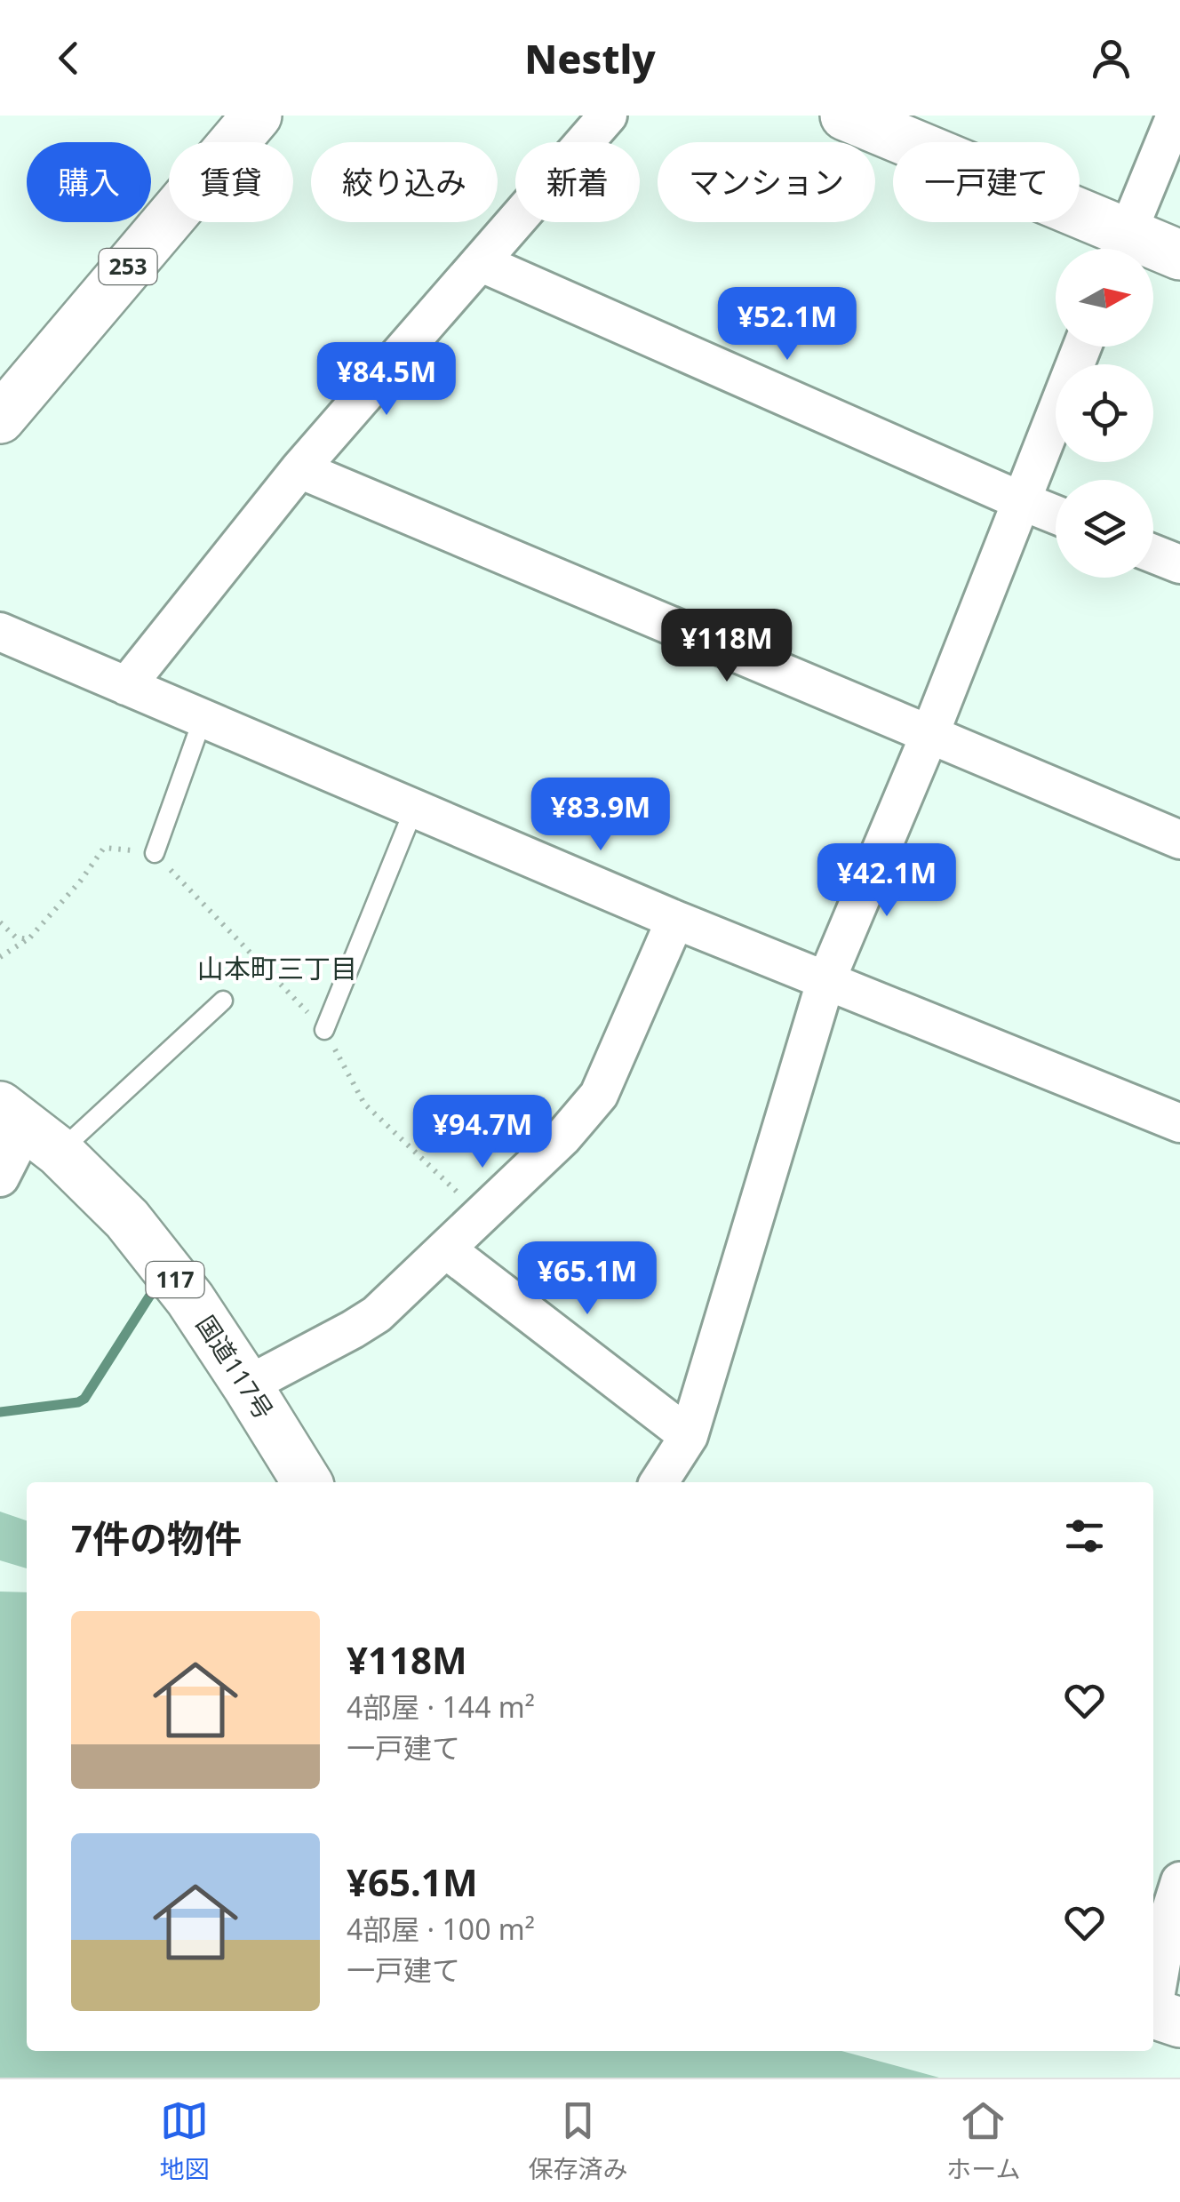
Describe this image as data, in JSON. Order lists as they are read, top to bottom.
{
  "streets": {
    "main road": ["253", "117", "国道117号"]
  },
  "districts": ["山本町三丁目"],
  "north": "right",
  "page": {
    "header": "Nestly",
    "chip": [
      "購入",
      "賃貸",
      "絞り込み",
      "新着",
      "マンション",
      "一戸建て"
    ],
    "price": [
      "¥52.1M",
      "¥84.5M",
      "¥118M",
      "¥83.9M",
      "¥42.1M",
      "¥94.7M",
      "¥65.1M"
    ],
    "heading": "7件の物件",
    "list": [
      {
        "name": "¥118M",
        "note": "4部屋 · 144 m² · 一戸建て"
      },
      {
        "name": "¥65.1M",
        "note": "4部屋 · 100 m² · 一戸建て"
      }
    ],
    "tabs": ["地図", "保存済み", "ホーム"]
  }
}
